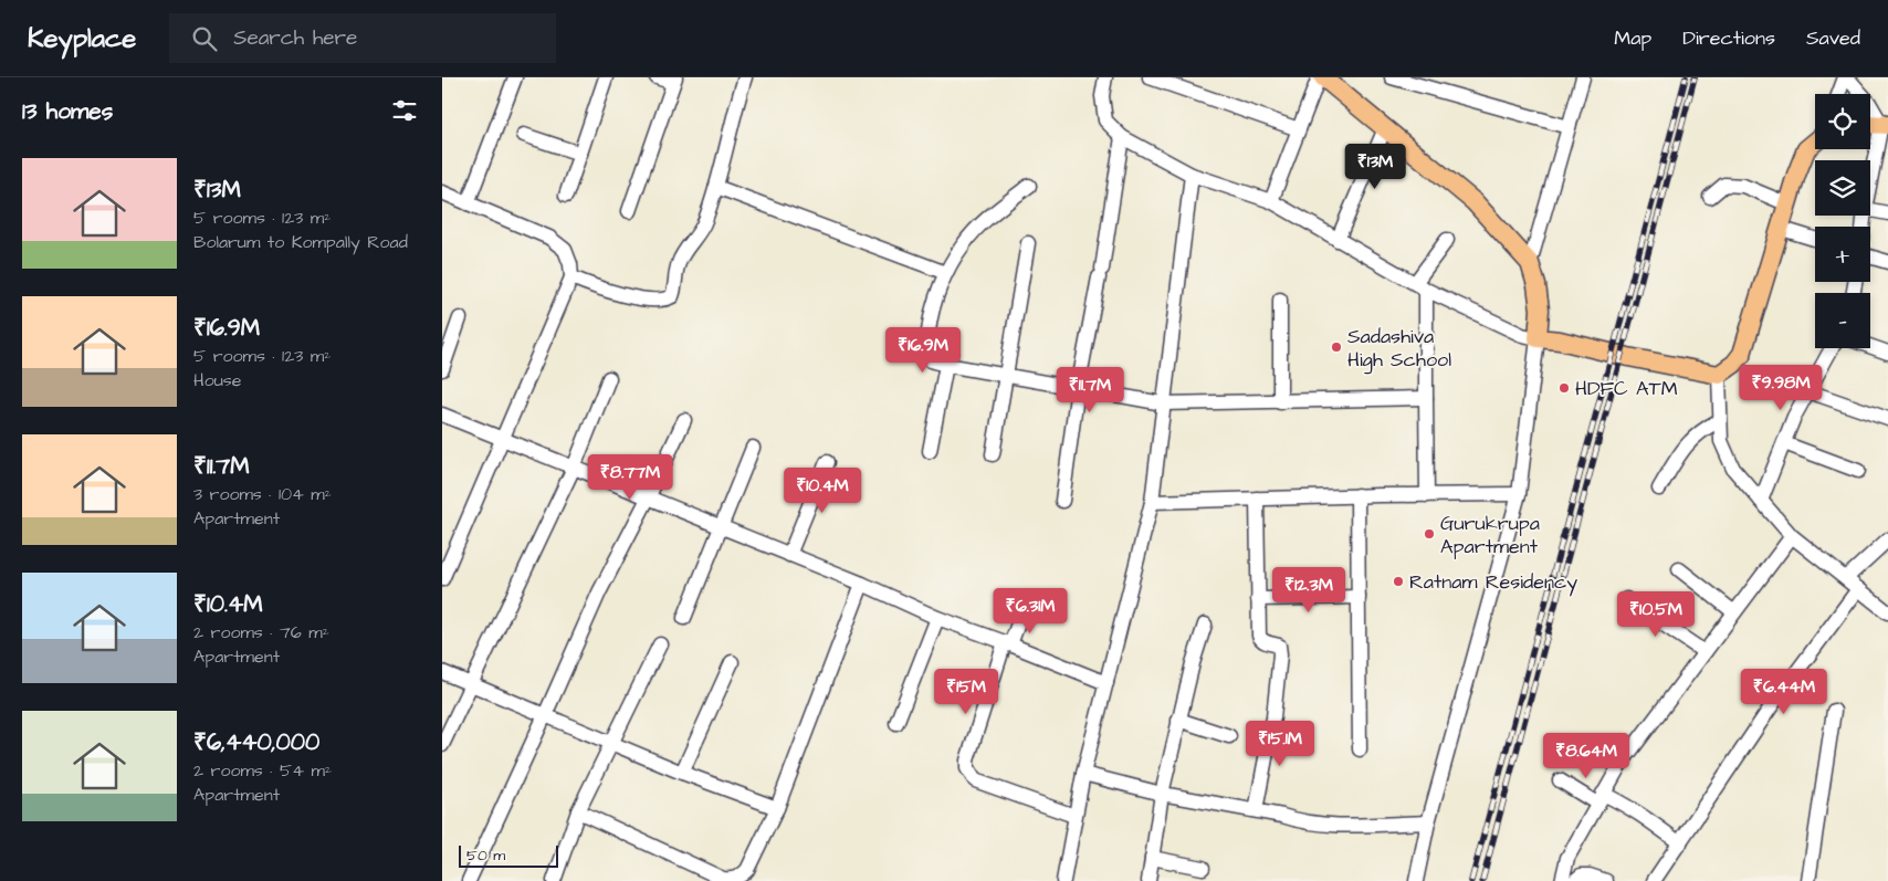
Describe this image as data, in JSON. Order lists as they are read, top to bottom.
{
  "places": [
    "Sadashiva High School",
    "HDFC ATM",
    "Gurukrupa Apartment",
    "Ratnam Residency"
  ],
  "scale_bar": "50 m",
  "page": {
    "header": "Keyplace",
    "search": "Search here",
    "nav": ["Map", "Directions", "Saved"],
    "heading": "13 homes",
    "map_buttons": ["+", "−"],
    "list": [
      {
        "name": "₹13M",
        "note": "5 rooms · 123 m² · Bolarum to Kompally Road"
      },
      {
        "name": "₹16.9M",
        "note": "5 rooms · 123 m² · House"
      },
      {
        "name": "₹11.7M",
        "note": "3 rooms · 104 m² · Apartment"
      },
      {
        "name": "₹10.4M",
        "note": "2 rooms · 76 m² · Apartment"
      },
      {
        "name": "₹6,440,000",
        "note": "2 rooms · 54 m² · Apartment"
      }
    ],
    "price": [
      "₹13M",
      "₹16.9M",
      "₹9.98M",
      "₹11.7M",
      "₹8.77M",
      "₹10.4M",
      "₹12.3M",
      "₹6.31M",
      "₹10.5M",
      "₹15M",
      "₹6.44M",
      "₹15.1M",
      "₹8.64M"
    ],
    "scale": "50 m"
  }
}
